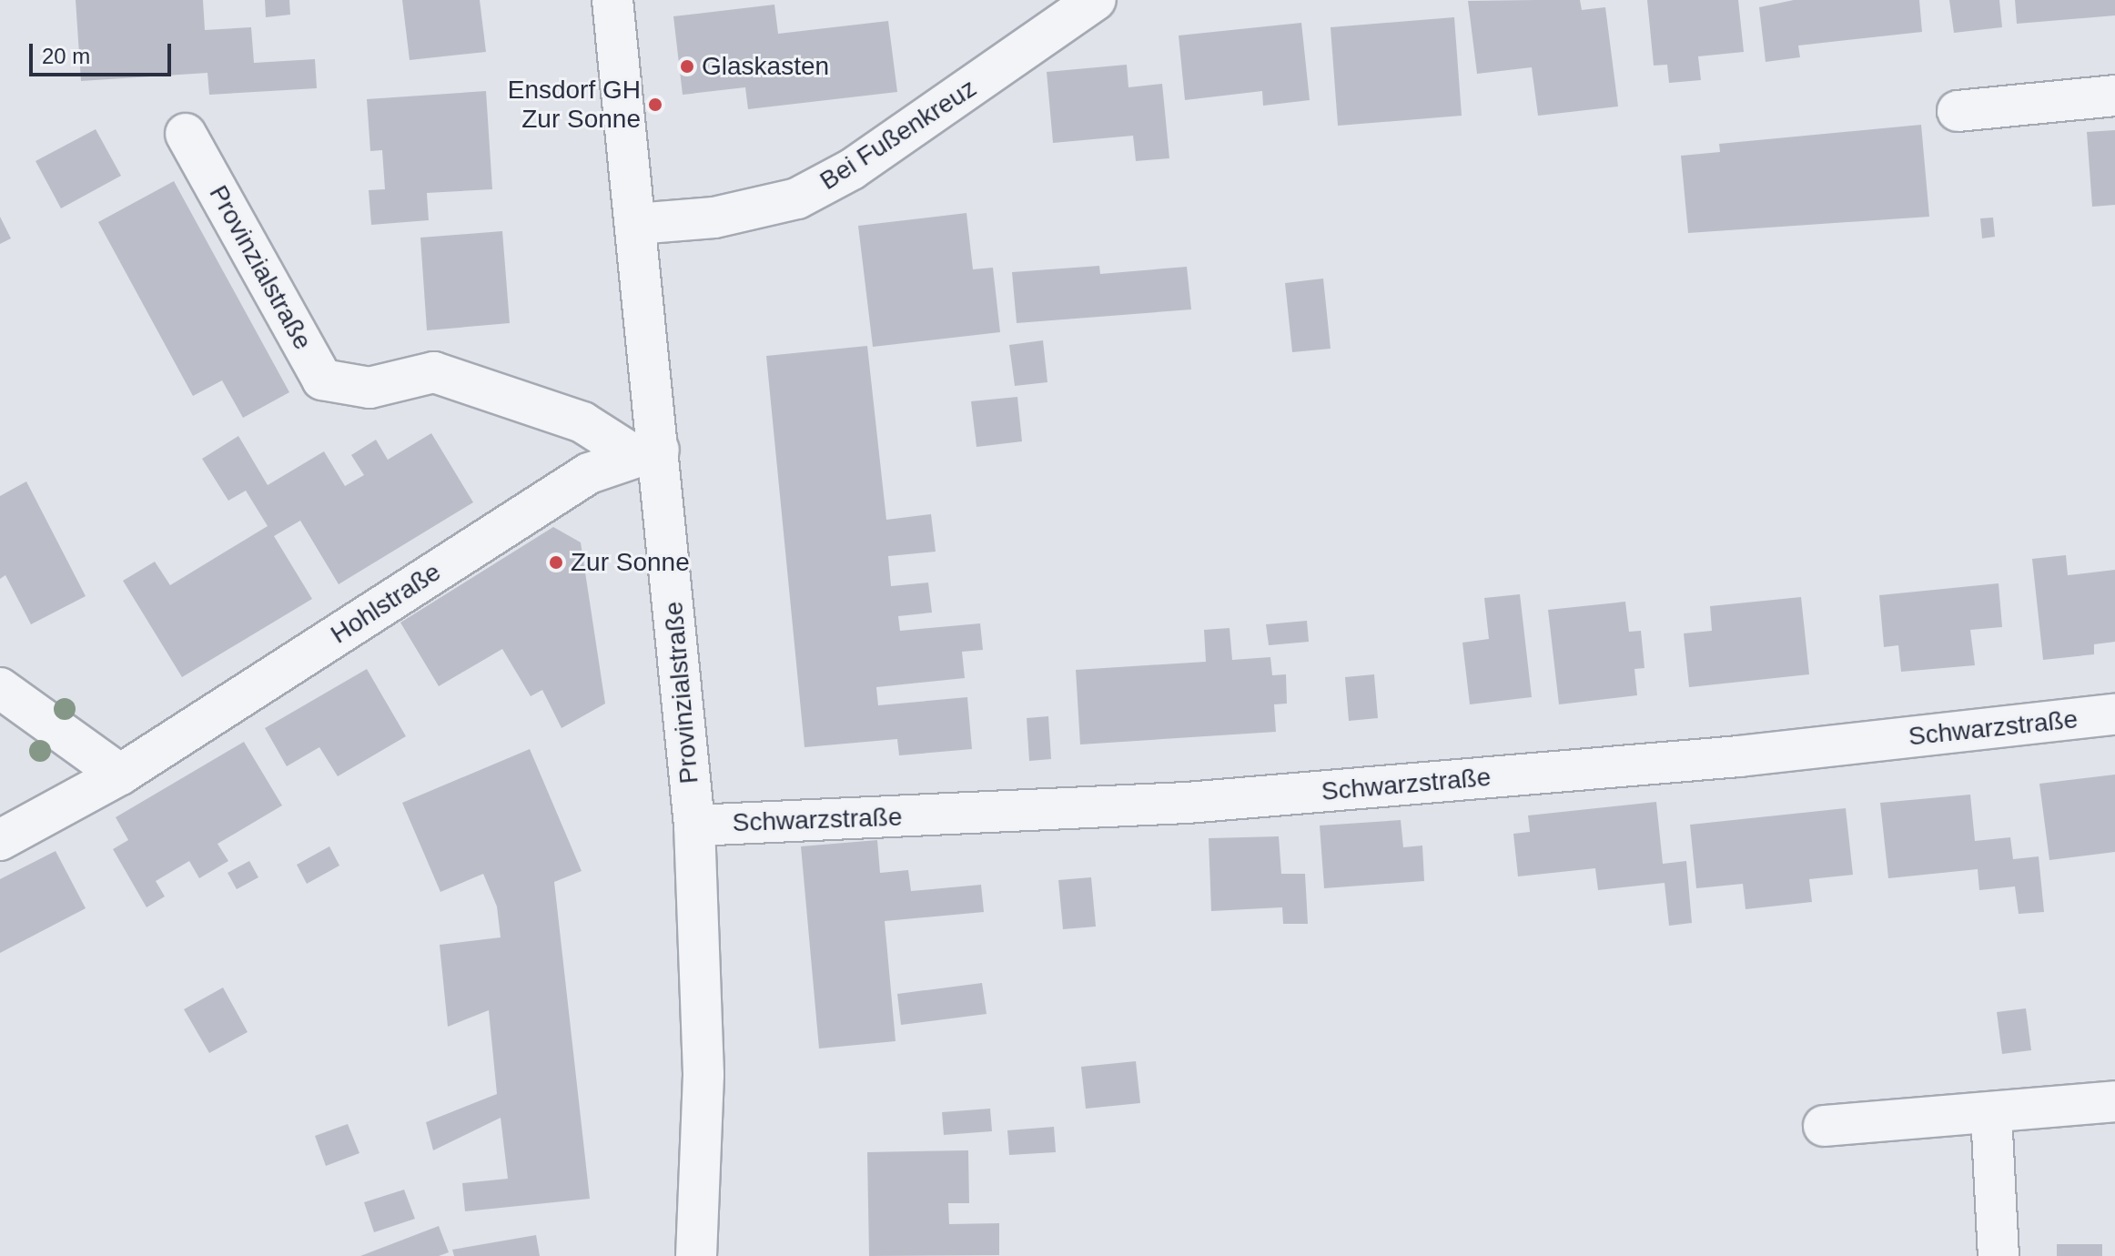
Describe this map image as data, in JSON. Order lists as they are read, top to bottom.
{
  "streets": {
    "street": [
      "Bei Fußenkreuz",
      "Provinzialstraße",
      "Hohlstraße",
      "Schwarzstraße"
    ]
  },
  "crossings": [
    ["Bei Fußenkreuz", "Provinzialstraße"],
    ["Provinzialstraße", "Hohlstraße"],
    ["Provinzialstraße", "Schwarzstraße"]
  ],
  "places": ["Glaskasten", "Ensdorf GH Zur Sonne", "Zur Sonne"],
  "scale_bar": "20 m"
}
